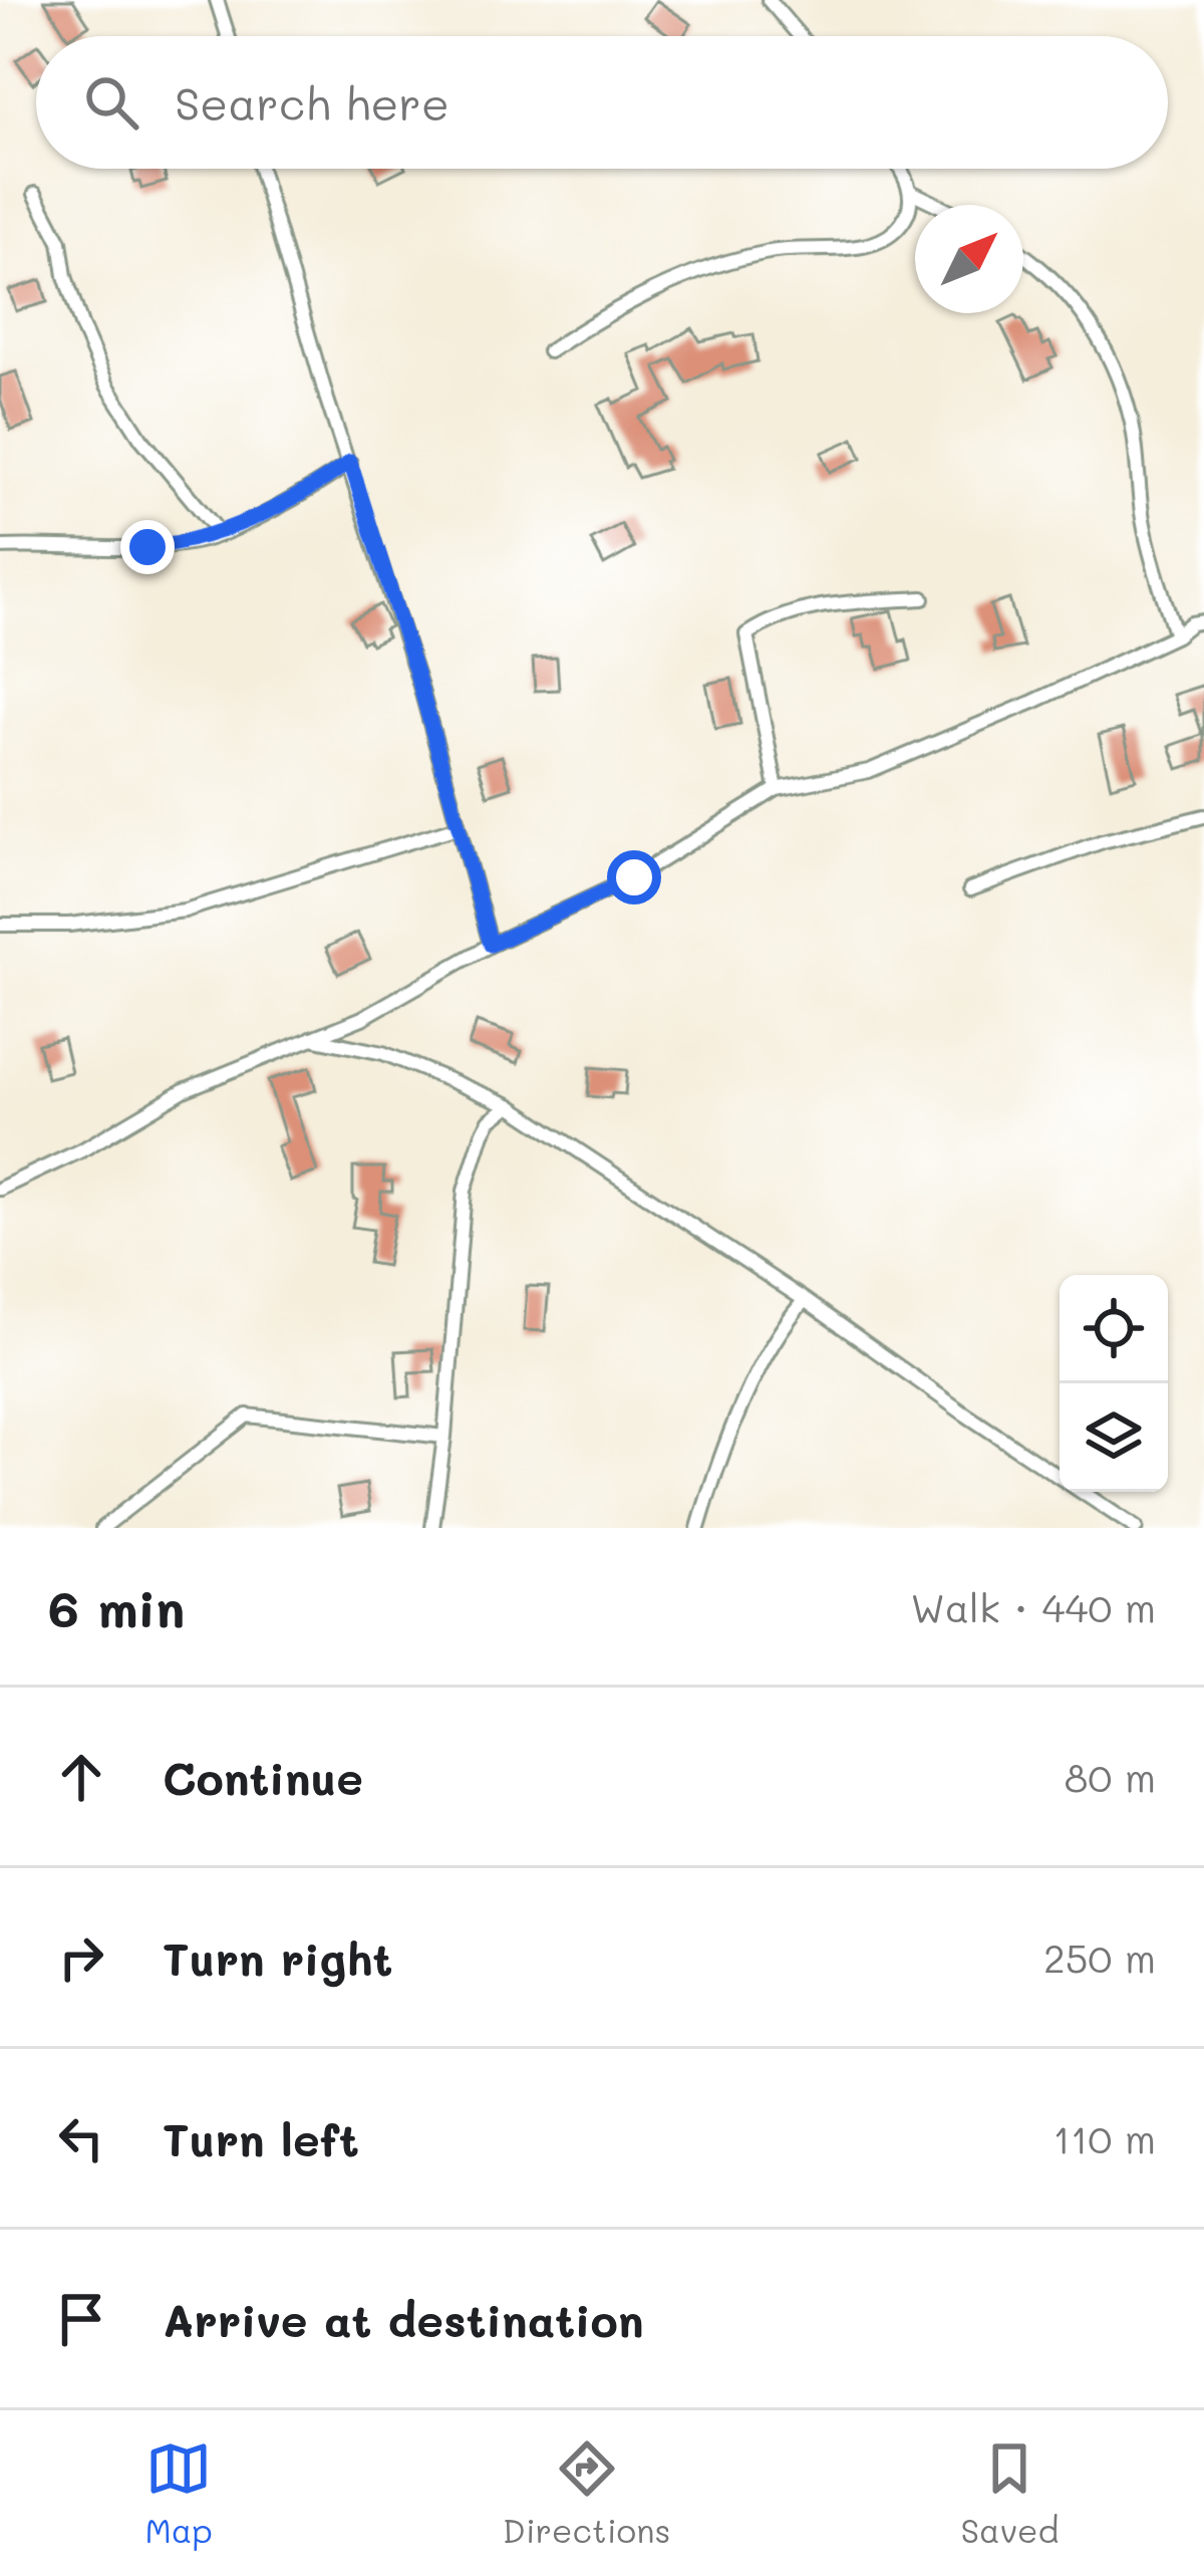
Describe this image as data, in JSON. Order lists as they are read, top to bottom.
{
  "north": "top right",
  "page": {
    "search": "Search here",
    "heading": ["6 min", "Walk · 440 m"],
    "list": [
      ["Continue", "80 m"],
      ["Turn right", "250 m"],
      ["Turn left", "110 m"],
      "Arrive at destination"
    ],
    "nav": ["Map", "Directions", "Saved"]
  }
}
